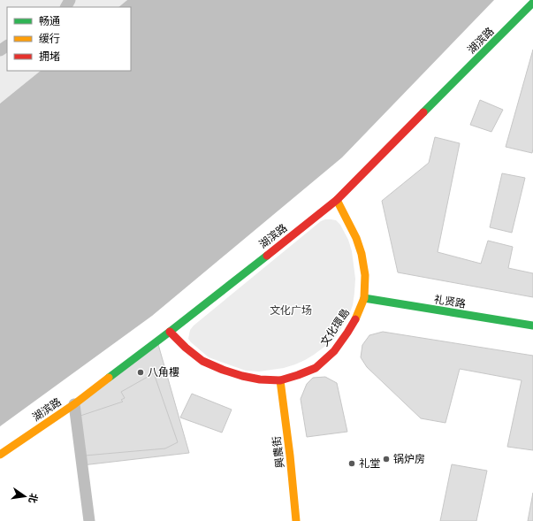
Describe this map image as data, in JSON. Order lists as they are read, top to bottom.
{
  "streets": {
    "main road": [
      "湖滨路",
      "礼贤路",
      "文化環島",
      "興農街"
    ]
  },
  "crossings": [
    ["湖滨路", "文化環島"],
    ["礼贤路", "文化環島"],
    ["文化環島", "興農街"]
  ],
  "parks": ["文化广场"],
  "places": ["八角樓", "锅炉房", "礼堂"],
  "legend": ["畅通", "缓行", "拥堵"],
  "north": "right"
}
